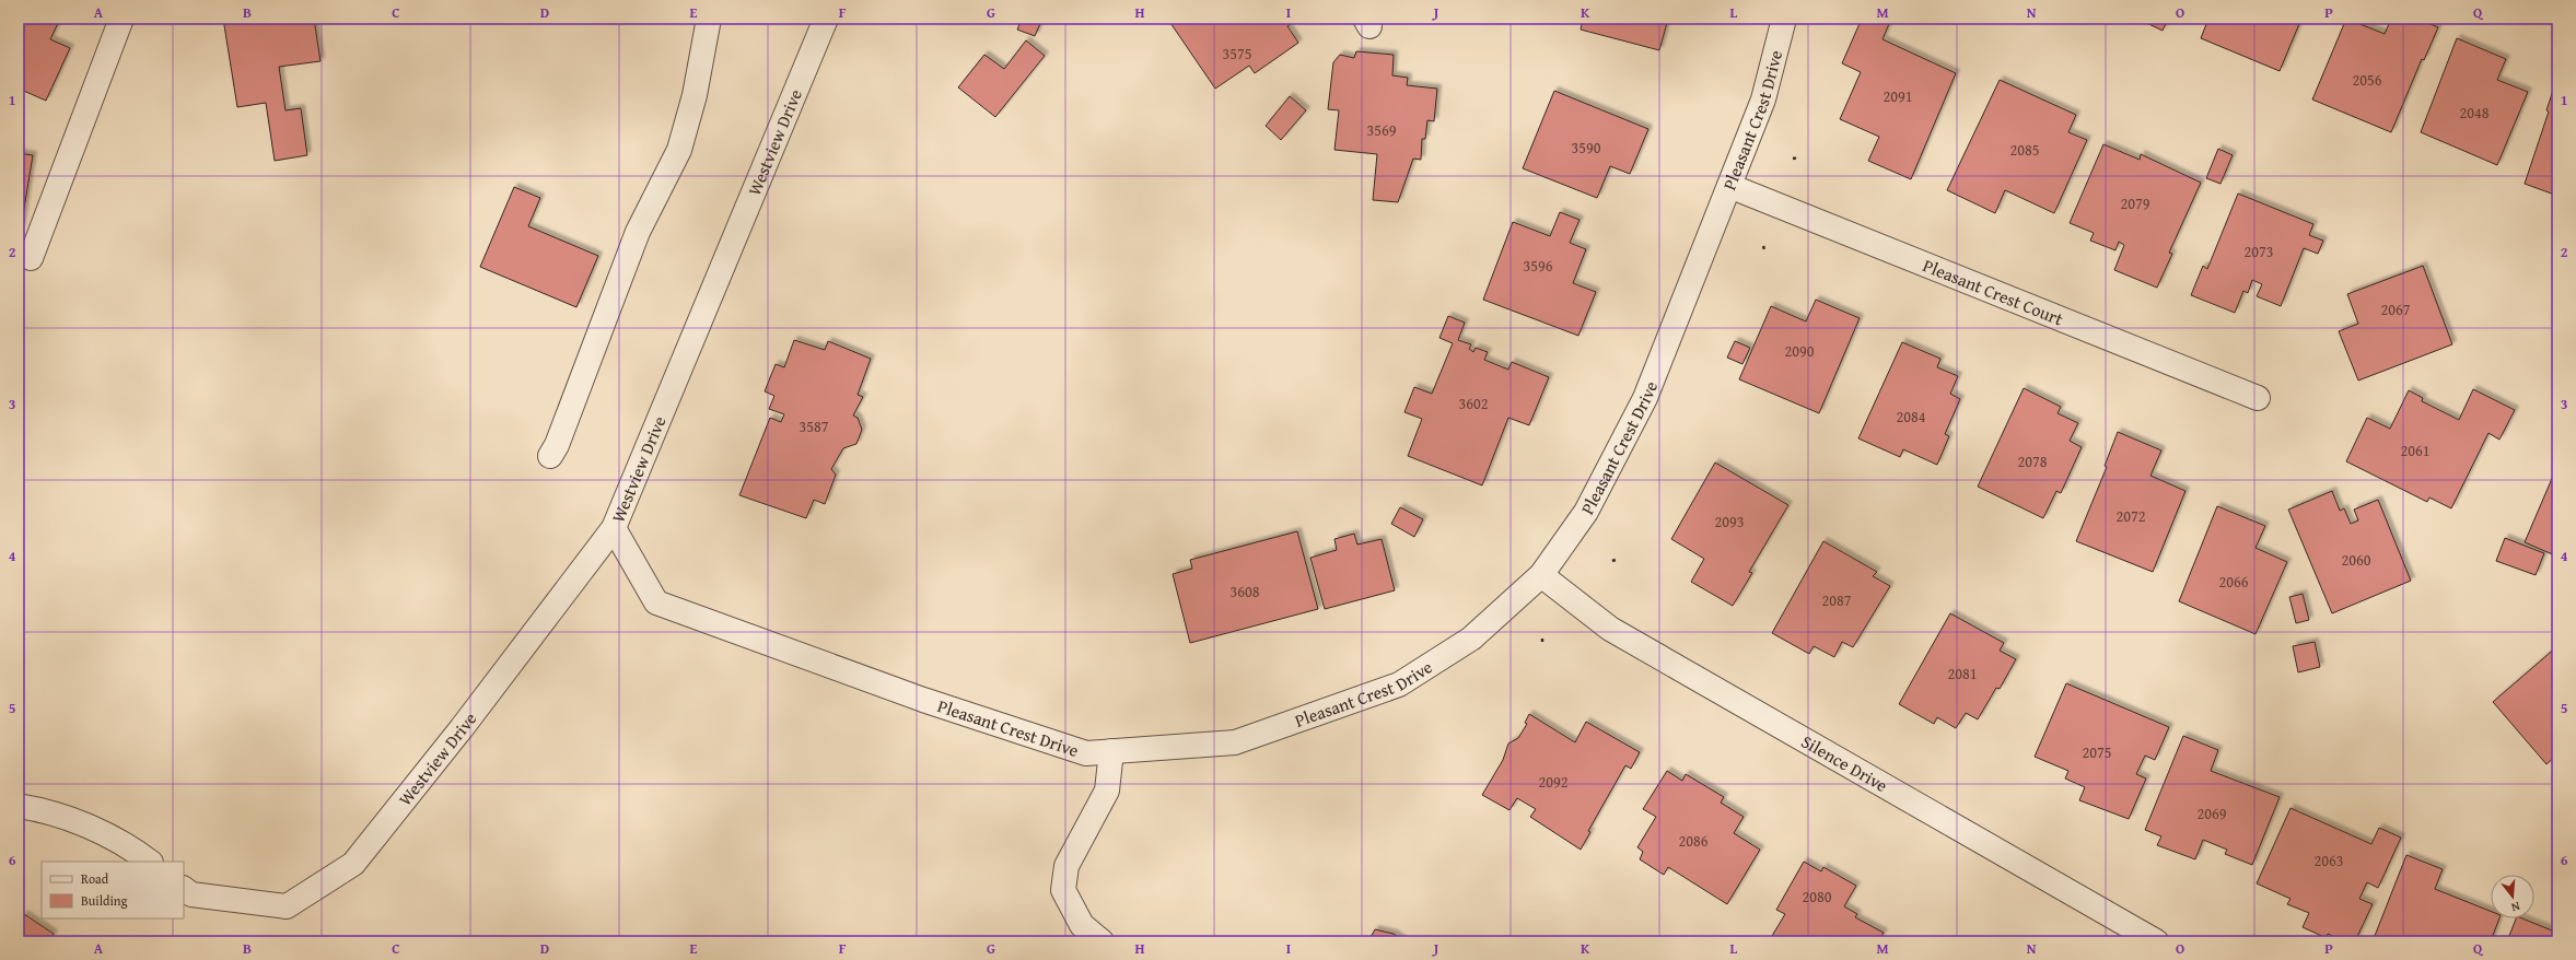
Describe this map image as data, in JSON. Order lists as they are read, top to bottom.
{
  "streets": {
    "street": [
      "Pleasant Crest Drive",
      "Westview Drive",
      "Pleasant Crest Court",
      "Silence Drive"
    ]
  },
  "crossings": [
    ["Pleasant Crest Drive", "Westview Drive"],
    ["Pleasant Crest Drive", "Pleasant Crest Court"],
    ["Pleasant Crest Drive", "Silence Drive"]
  ],
  "house_numbers": [
    "3575",
    "2056",
    "2091",
    "2048",
    "3569",
    "3590",
    "2085",
    "2079",
    "2073",
    "3596",
    "2067",
    "2090",
    "3602",
    "2084",
    "3587",
    "2061",
    "2078",
    "2072",
    "2093",
    "2060",
    "2066",
    "3608",
    "2087",
    "2081",
    "2075",
    "2092",
    "2069",
    "2086",
    "2063",
    "2080"
  ],
  "legend": ["Road", "Building"],
  "north": "bottom",
  "grid": {
    "columns": [
      "A",
      "B",
      "C",
      "D",
      "E",
      "F",
      "G",
      "H",
      "I",
      "J",
      "K",
      "L",
      "M",
      "N",
      "O",
      "P",
      "Q"
    ],
    "rows": [
      "1",
      "2",
      "3",
      "4",
      "5",
      "6"
    ]
  }
}
